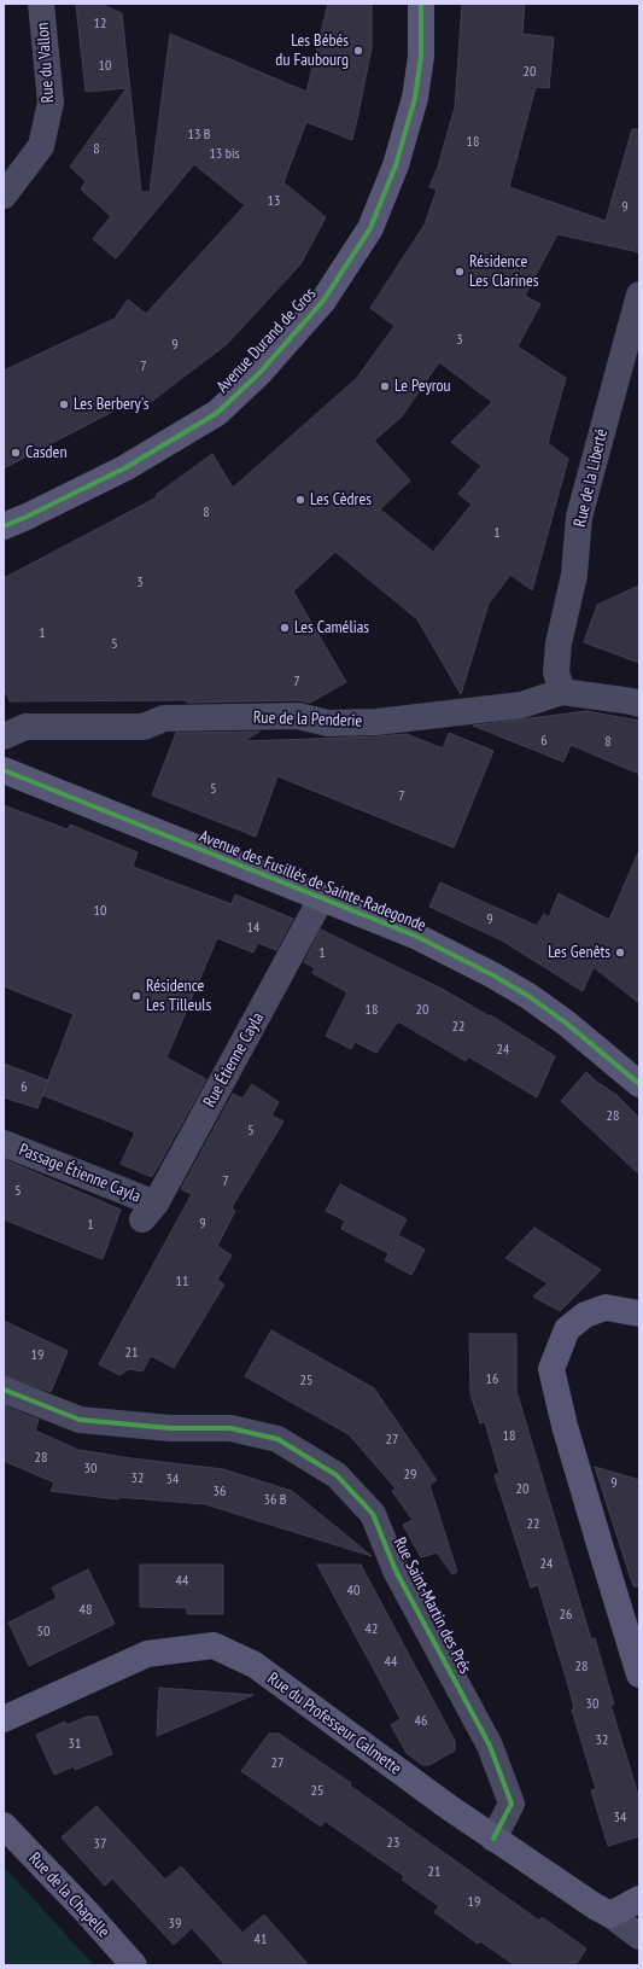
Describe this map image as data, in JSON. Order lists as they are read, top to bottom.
{
  "streets": {
    "street": [
      "Rue du Vallon",
      "Avenue Durand de Gros",
      "Rue de la Liberté",
      "Rue de la Penderie",
      "Avenue des Fusillés de Sainte-Radegonde",
      "Rue Étienne Cayla",
      "Passage Étienne Cayla",
      "Rue Saint-Martin des Prés",
      "Rue du Professeur Calmette",
      "Rue de la Chapelle"
    ]
  },
  "crossings": [
    ["Rue de la Liberté", "Rue de la Penderie"],
    ["Avenue des Fusillés de Sainte-Radegonde", "Rue Étienne Cayla"],
    ["Rue Étienne Cayla", "Passage Étienne Cayla"],
    ["Rue Saint-Martin des Prés", "Rue du Professeur Calmette"]
  ],
  "places": [
    "Les Bébés du Faubourg",
    "Résidence Les Clarines",
    "Le Peyrou",
    "Les Berbery's",
    "Casden",
    "Les Cèdres",
    "Les Camélias",
    "Les Genêts",
    "Résidence Les Tilleuls"
  ],
  "house_numbers": [
    "12",
    "10",
    "20",
    "13 B",
    "18",
    "8",
    "13 bis",
    "13",
    "9",
    "3",
    "9",
    "7",
    "8",
    "1",
    "3",
    "1",
    "5",
    "7",
    "6",
    "8",
    "5",
    "7",
    "10",
    "9",
    "14",
    "1",
    "18",
    "20",
    "22",
    "24",
    "6",
    "28",
    "5",
    "7",
    "5",
    "9",
    "1",
    "11",
    "21",
    "19",
    "16",
    "25",
    "18",
    "27",
    "28",
    "30",
    "29",
    "32",
    "34",
    "9",
    "20",
    "36",
    "36 B",
    "22",
    "24",
    "44",
    "40",
    "48",
    "26",
    "42",
    "50",
    "44",
    "28",
    "30",
    "46",
    "32",
    "31",
    "27",
    "25",
    "34",
    "23",
    "37",
    "21",
    "19",
    "39",
    "41"
  ]
}
